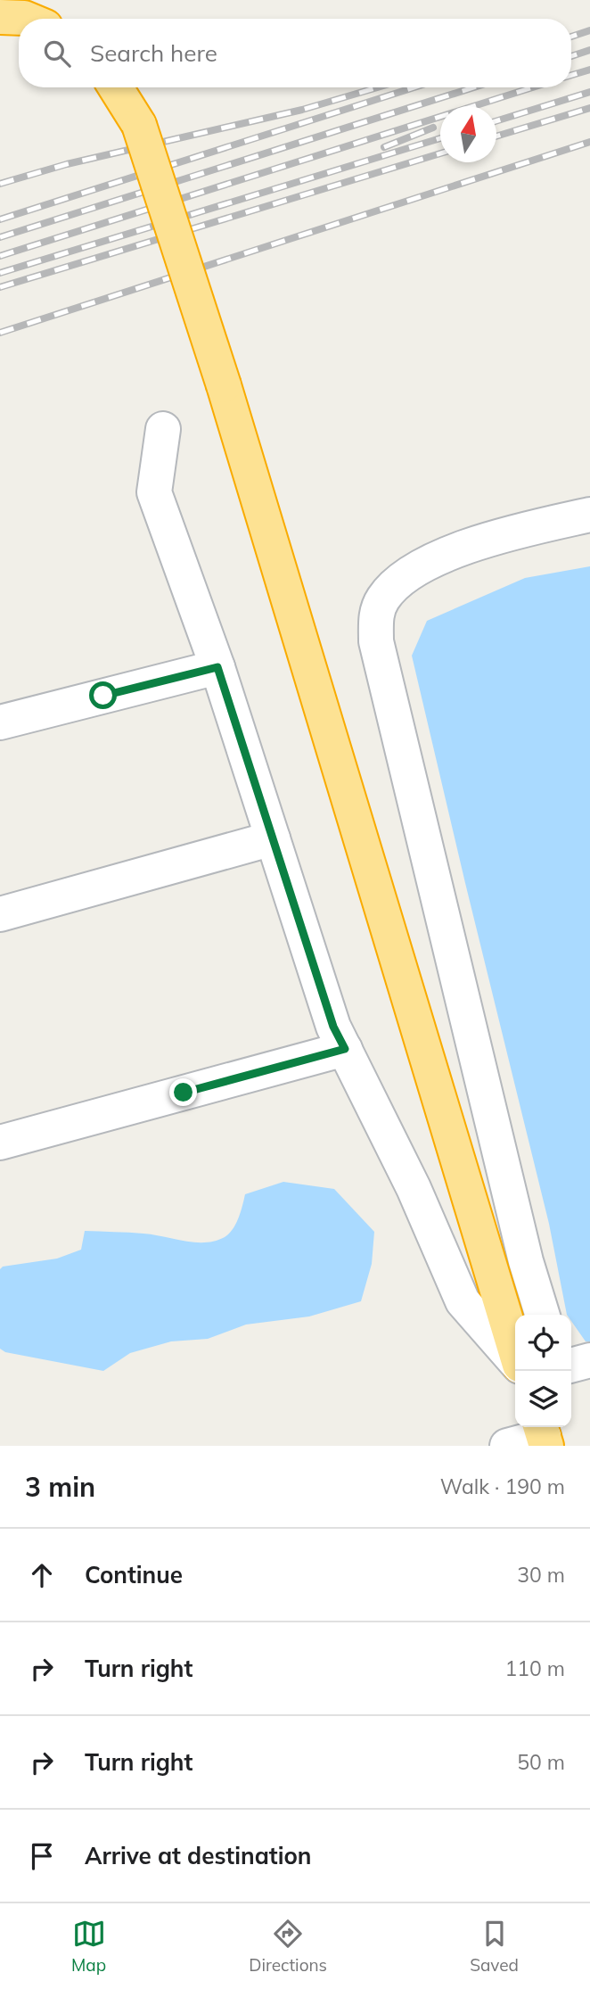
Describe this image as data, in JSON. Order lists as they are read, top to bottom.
{
  "north": "top",
  "page": {
    "search": "Search here",
    "heading": ["3 min", "Walk · 190 m"],
    "list": [
      ["Continue", "30 m"],
      ["Turn right", "110 m"],
      ["Turn right", "50 m"],
      "Arrive at destination"
    ],
    "nav": ["Map", "Directions", "Saved"]
  }
}
